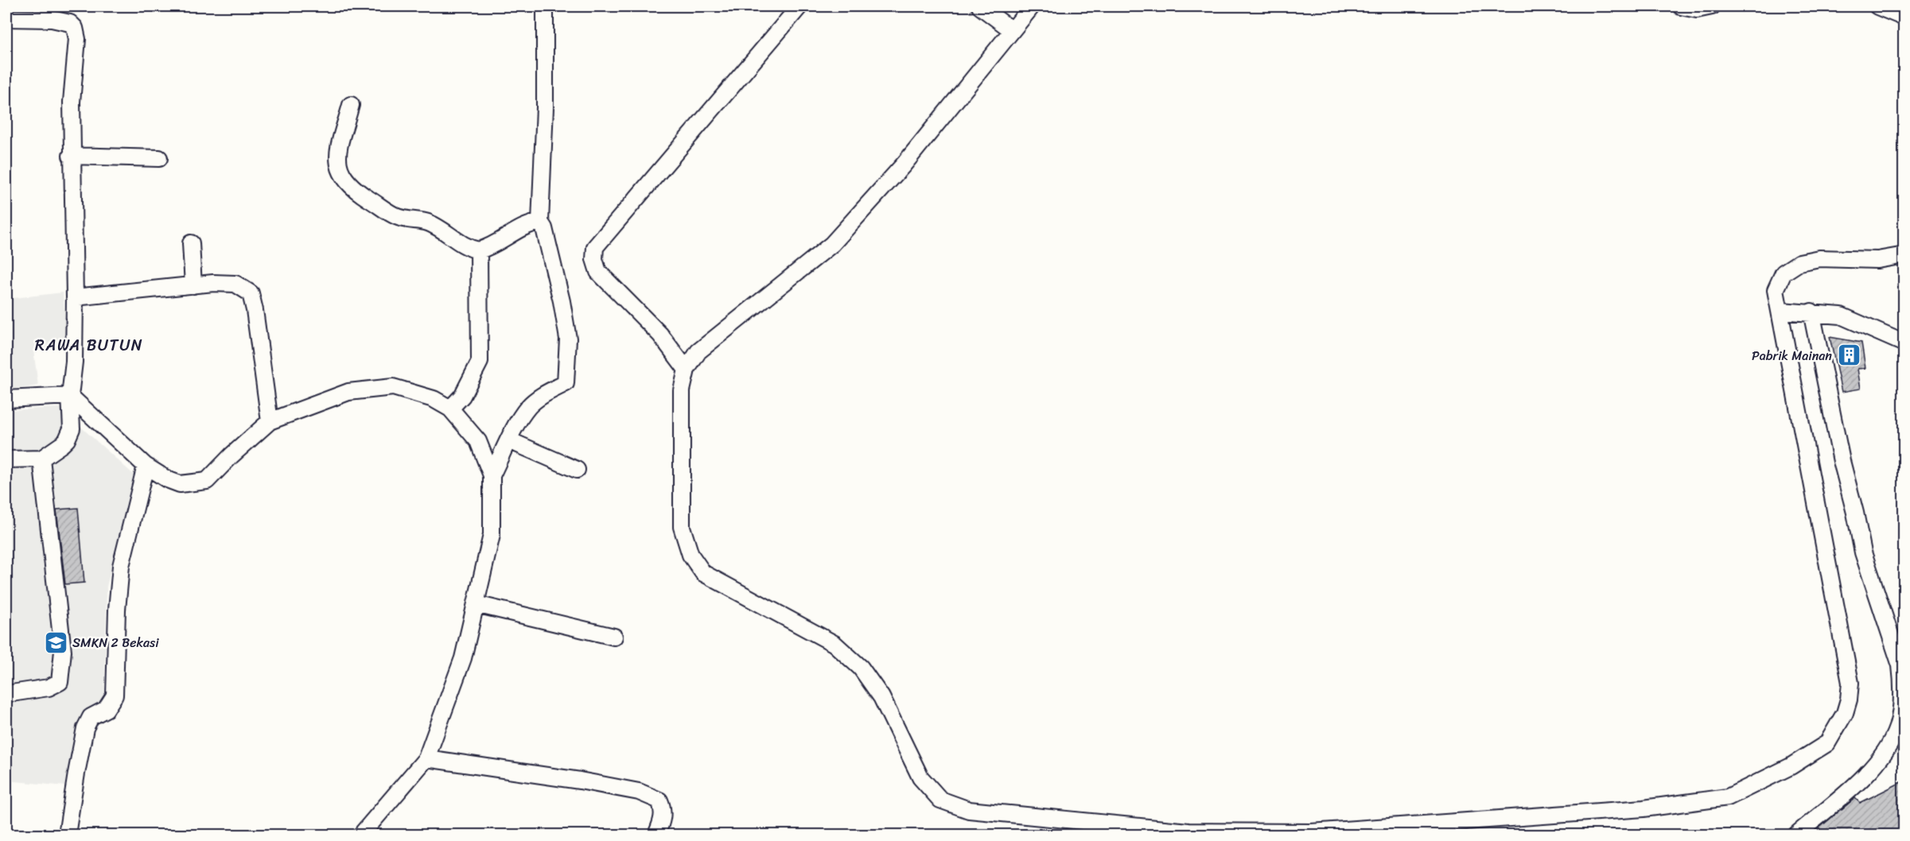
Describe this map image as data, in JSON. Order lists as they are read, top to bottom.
{
  "districts": ["RAWA BUTUN"],
  "places": {
    "building": ["Pabrik Mainan"],
    "school or university": ["SMKN 2 Bekasi"]
  }
}
